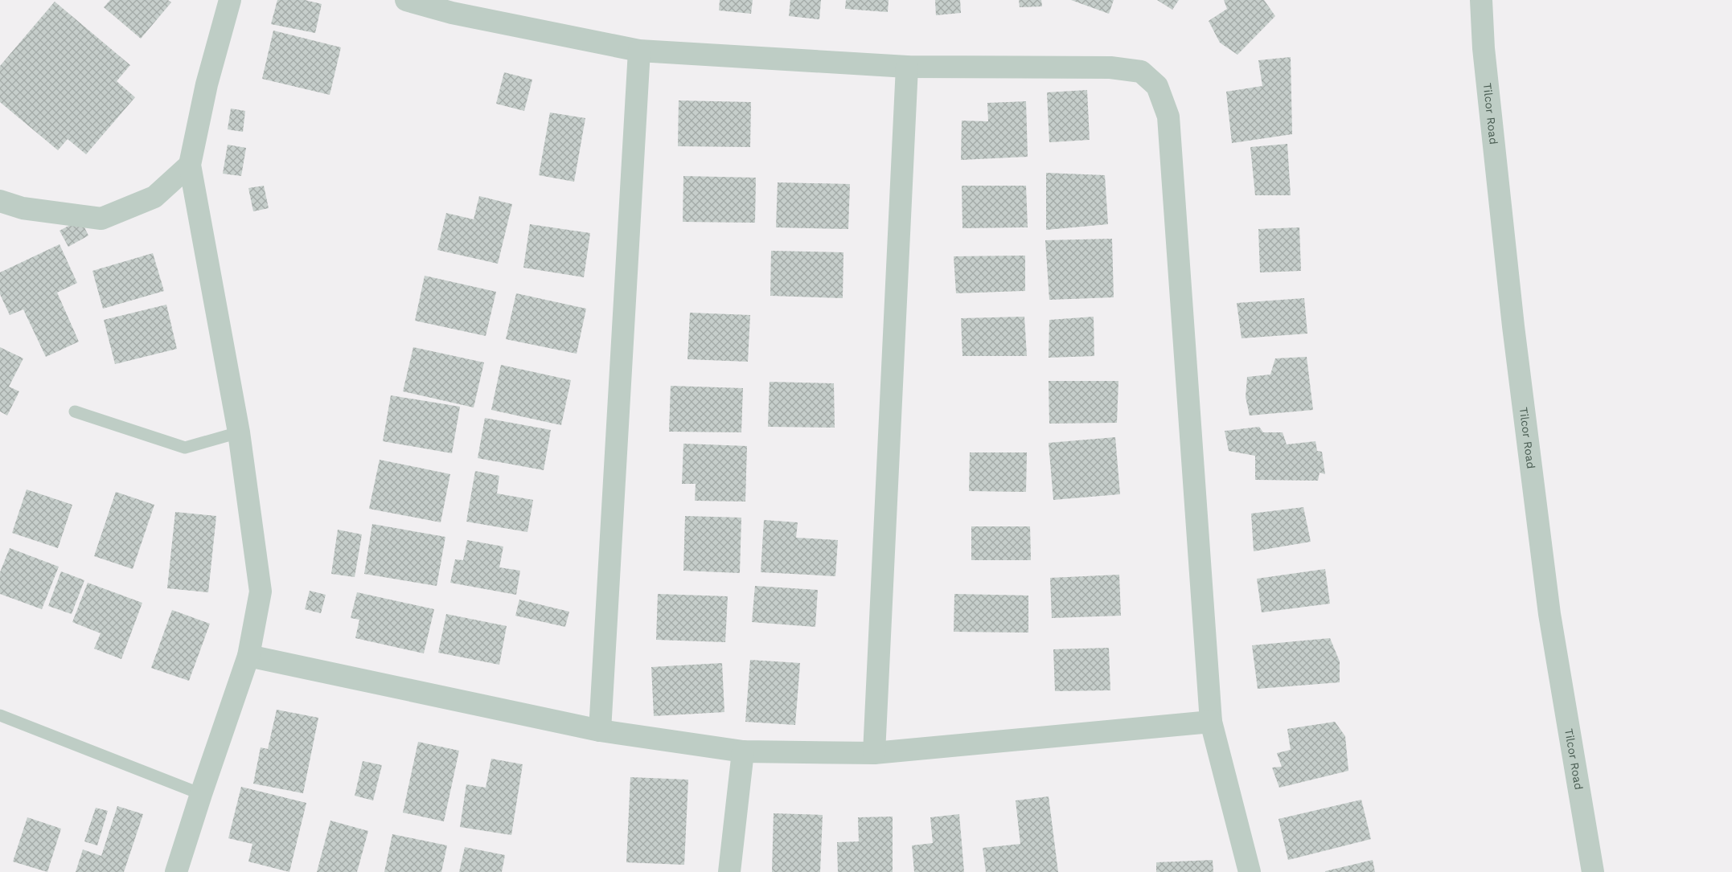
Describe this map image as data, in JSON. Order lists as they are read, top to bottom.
{
  "streets": {
    "street": ["Tilcor Road"]
  }
}
